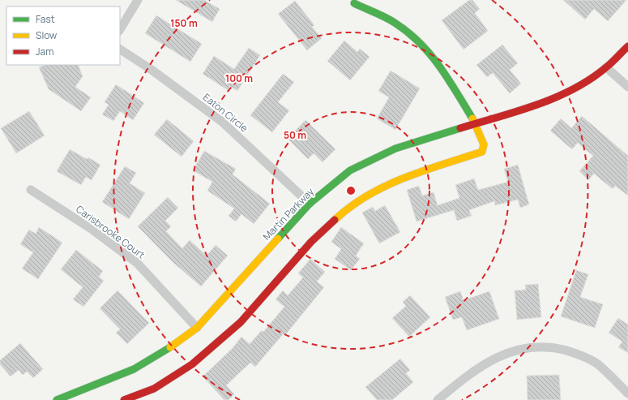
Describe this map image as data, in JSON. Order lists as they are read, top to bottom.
{
  "streets": {
    "street": ["Eaton Circle", "Martin Parkway", "Carisbrooke Court"]
  },
  "crossings": [
    ["Eaton Circle", "Martin Parkway"],
    ["Martin Parkway", "Carisbrooke Court"]
  ],
  "legend": ["Fast", "Slow", "Jam"],
  "rings": ["150 m", "100 m", "50 m"]
}
